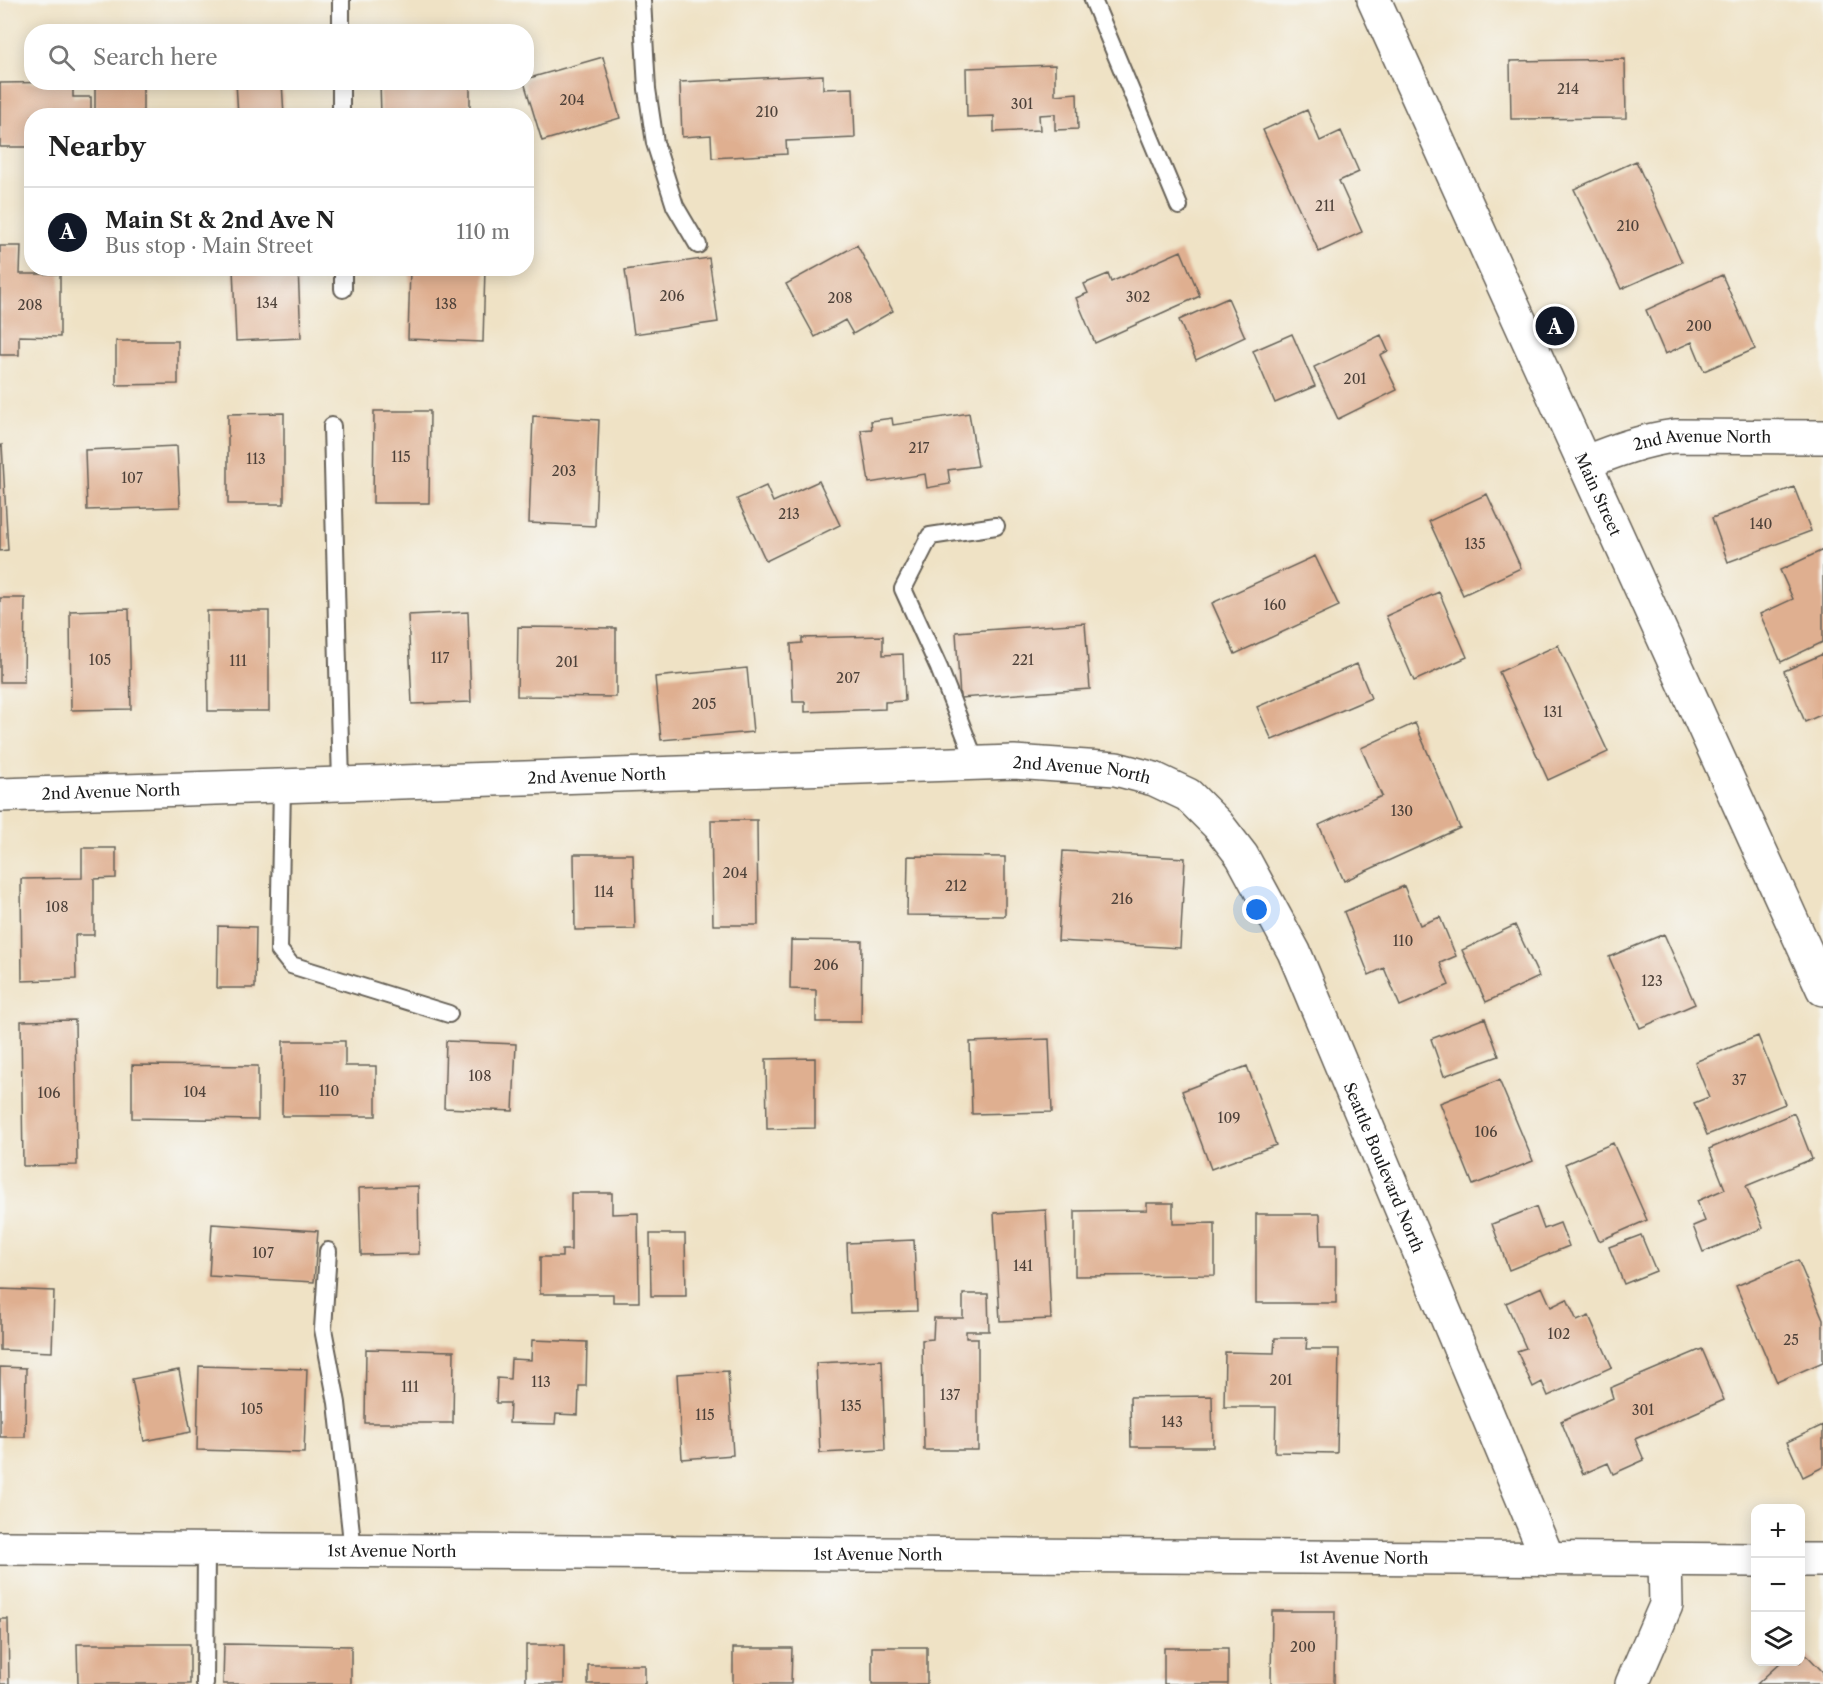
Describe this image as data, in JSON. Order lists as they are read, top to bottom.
{
  "streets": {
    "street": [
      "2nd Avenue North",
      "Main Street",
      "Seattle Boulevard North",
      "1st Avenue North"
    ]
  },
  "crossings": [
    ["2nd Avenue North", "Main Street"],
    ["2nd Avenue North", "Seattle Boulevard North"],
    ["Seattle Boulevard North", "1st Avenue North"]
  ],
  "house_numbers": [
    "214",
    "204",
    "301",
    "210",
    "211",
    "210",
    "206",
    "302",
    "208",
    "134",
    "138",
    "208",
    "200",
    "201",
    "217",
    "115",
    "113",
    "203",
    "107",
    "213",
    "140",
    "135",
    "160",
    "117",
    "105",
    "221",
    "111",
    "201",
    "207",
    "205",
    "131",
    "130",
    "204",
    "212",
    "114",
    "216",
    "108",
    "110",
    "206",
    "123",
    "108",
    "37",
    "110",
    "104",
    "106",
    "109",
    "106",
    "107",
    "141",
    "102",
    "25",
    "201",
    "113",
    "111",
    "137",
    "135",
    "105",
    "301",
    "115",
    "143",
    "200"
  ],
  "page": {
    "search": "Search here",
    "heading": "Nearby",
    "list": [
      {
        "mark": "A",
        "name": "Main St & 2nd Ave N",
        "note": "Bus stop · Main Street",
        "value": "110 m"
      }
    ],
    "pins": "A",
    "map_buttons": ["+", "−"]
  }
}
